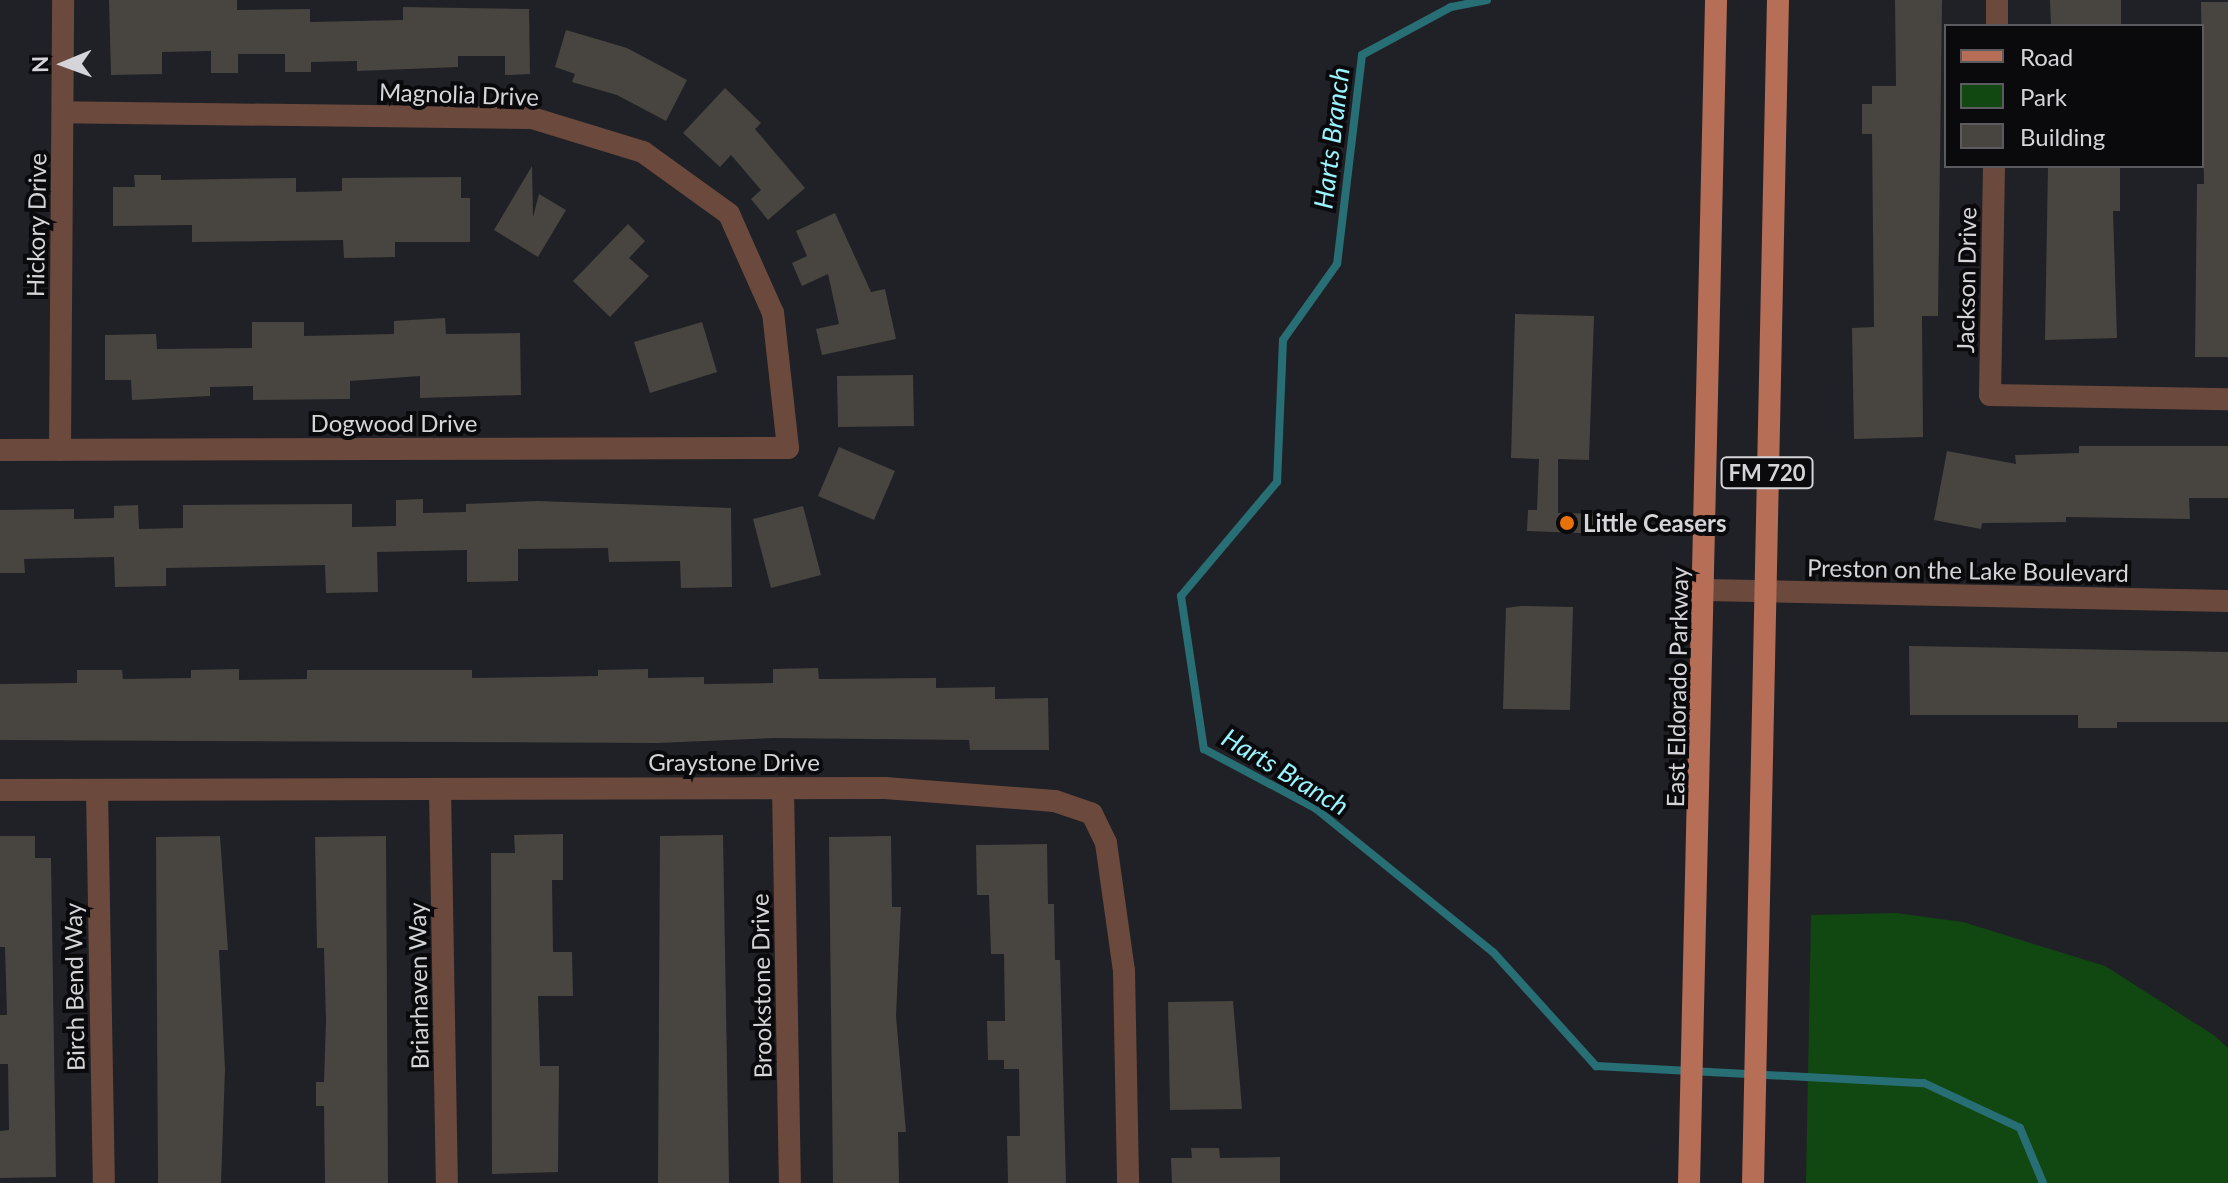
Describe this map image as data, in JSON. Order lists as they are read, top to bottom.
{
  "streets": {
    "main road": ["FM 720", "East Eldorado Parkway"],
    "street": [
      "Magnolia Drive",
      "Hickory Drive",
      "Jackson Drive",
      "Dogwood Drive",
      "Preston on the Lake Boulevard",
      "Graystone Drive",
      "Briarhaven Way",
      "Brookstone Drive",
      "Birch Bend Way"
    ]
  },
  "crossings": [
    ["Magnolia Drive", "Hickory Drive"],
    ["Magnolia Drive", "Dogwood Drive"],
    ["Hickory Drive", "Dogwood Drive"],
    ["FM 720", "Preston on the Lake Boulevard"],
    ["Preston on the Lake Boulevard", "East Eldorado Parkway"],
    ["Graystone Drive", "Briarhaven Way"],
    ["Graystone Drive", "Brookstone Drive"],
    ["Graystone Drive", "Birch Bend Way"]
  ],
  "water": ["Harts Branch"],
  "places": ["Little Ceasers"],
  "legend": ["Road", "Park", "Building"],
  "north": "left"
}
